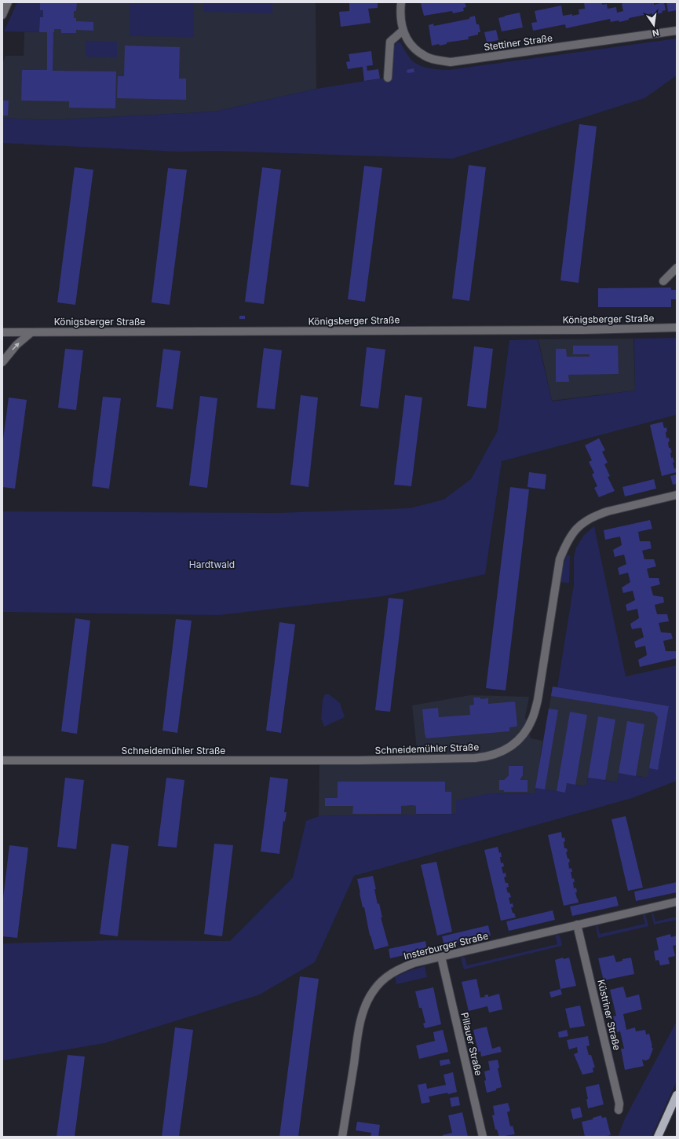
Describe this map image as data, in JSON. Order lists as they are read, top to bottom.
{
  "streets": {
    "street": [
      "Stettiner Straße",
      "Königsberger Straße",
      "Schneidemühler Straße",
      "Insterburger Straße",
      "Küstriner Straße",
      "Pillauer Straße"
    ]
  },
  "crossings": [
    ["Insterburger Straße", "Küstriner Straße"],
    ["Insterburger Straße", "Pillauer Straße"]
  ],
  "parks": ["Hardtwald"],
  "north": "bottom"
}
